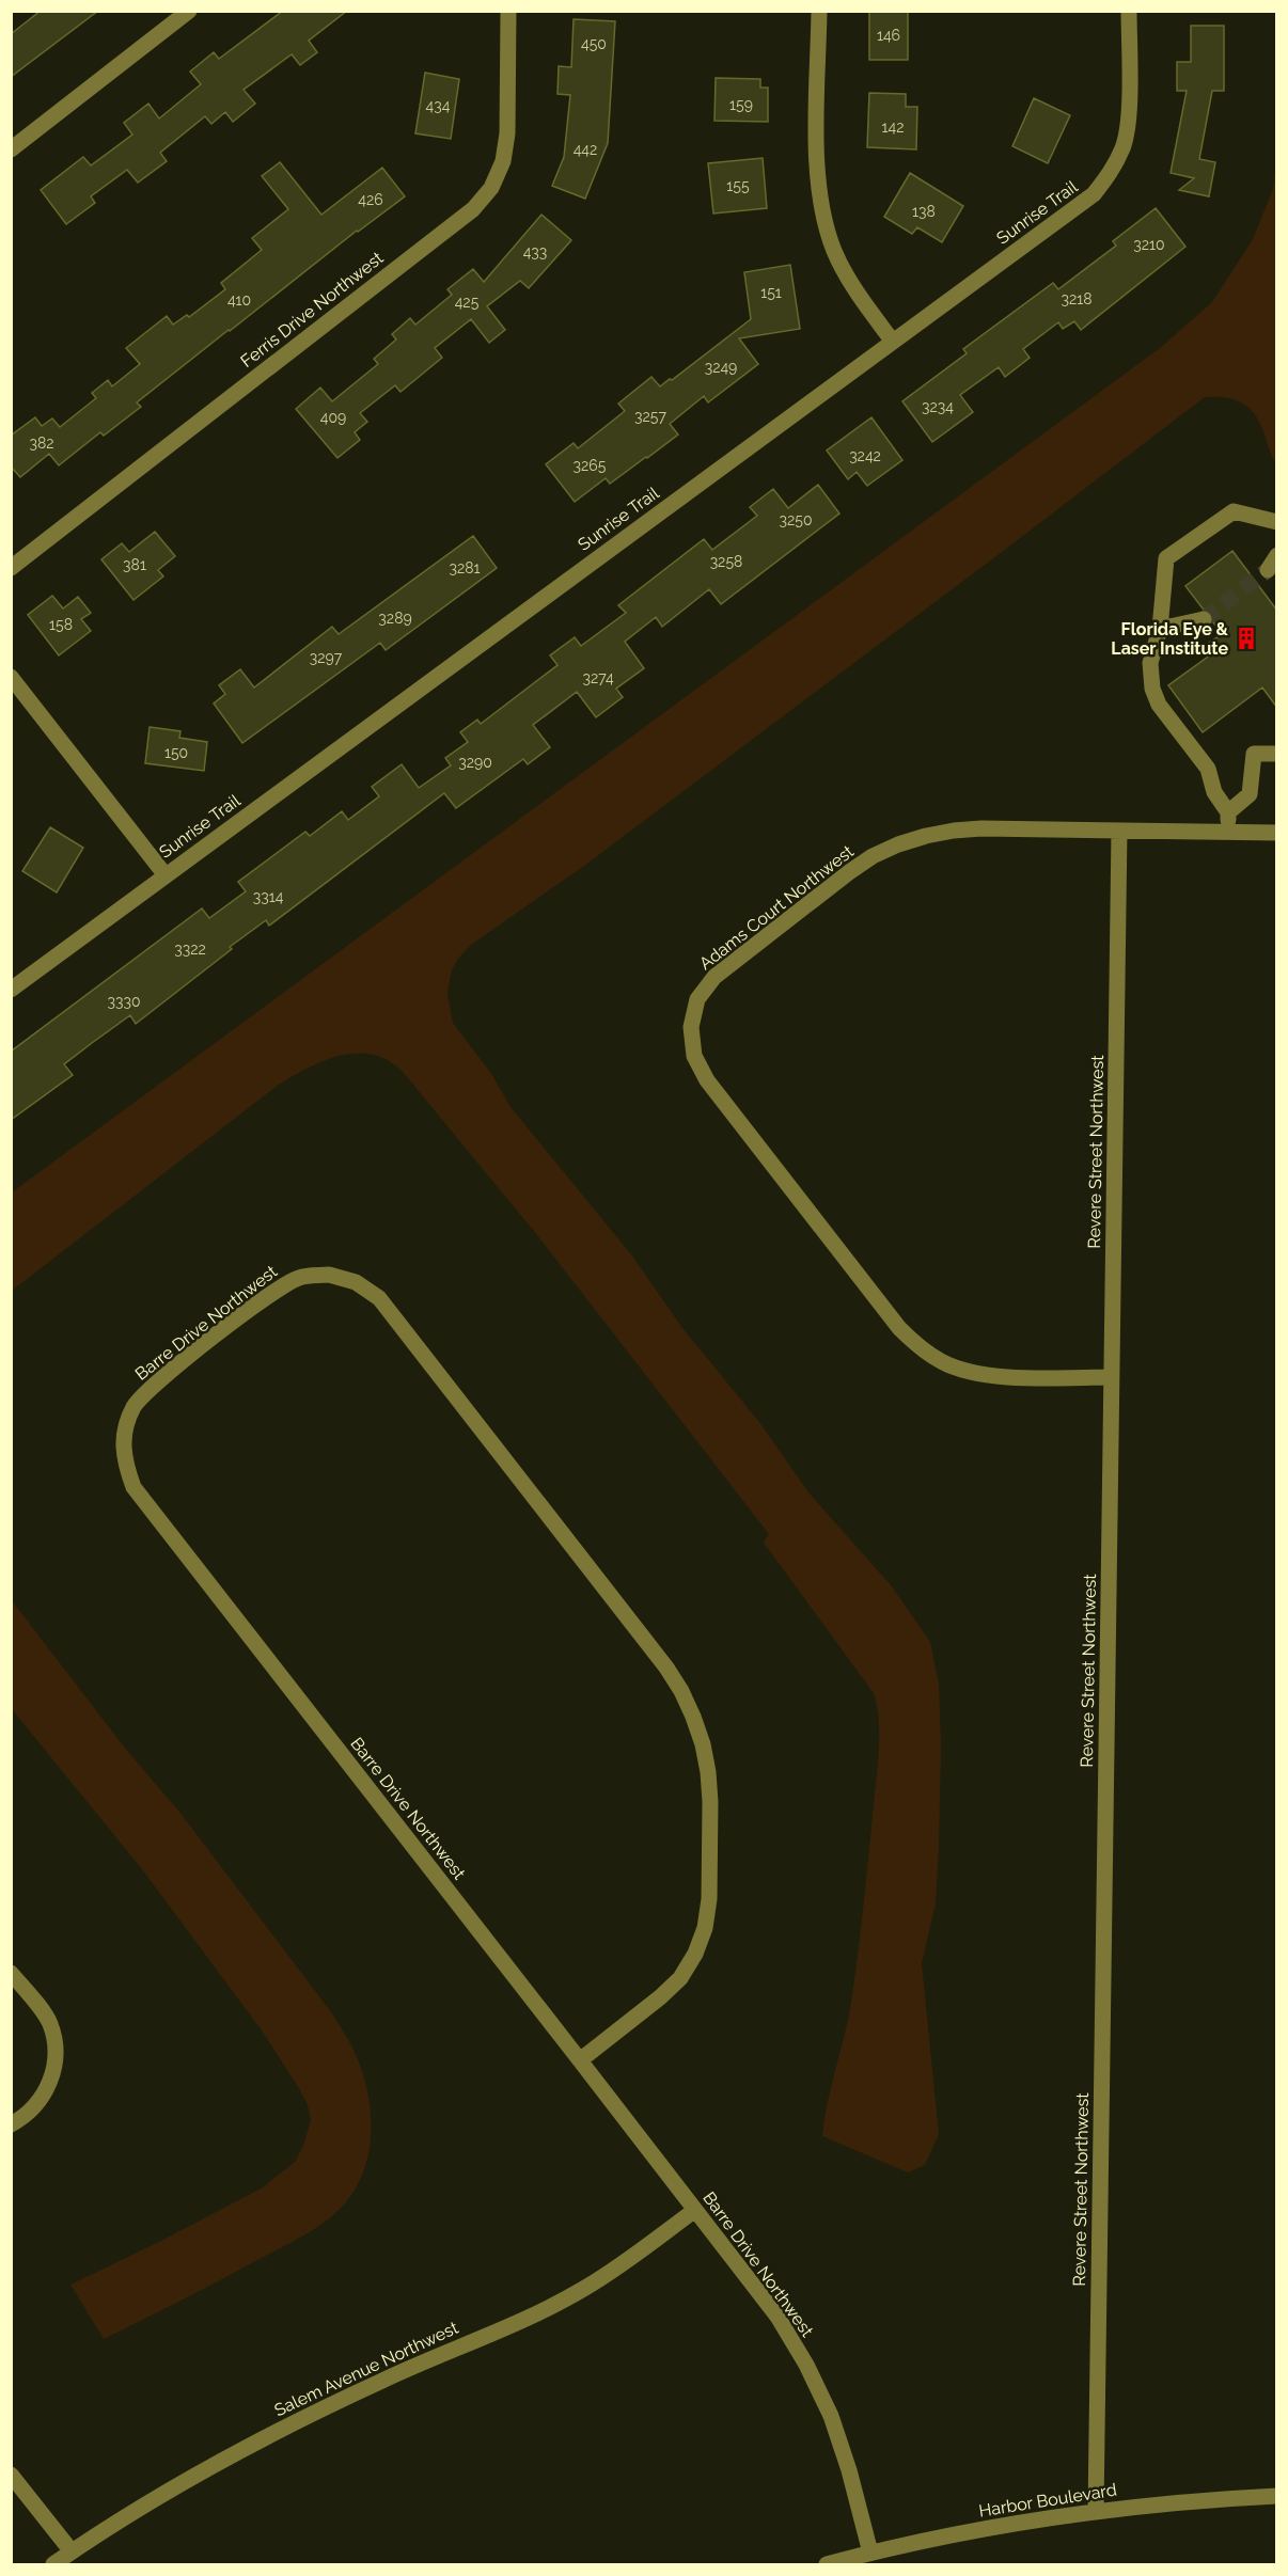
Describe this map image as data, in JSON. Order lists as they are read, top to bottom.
{
  "streets": {
    "street": [
      "Sunrise Trail",
      "Ferris Drive Northwest",
      "Adams Court Northwest",
      "Revere Street Northwest",
      "Barre Drive Northwest",
      "Salem Avenue Northwest",
      "Harbor Boulevard"
    ]
  },
  "crossings": [
    ["Adams Court Northwest", "Revere Street Northwest"],
    ["Revere Street Northwest", "Harbor Boulevard"],
    ["Barre Drive Northwest", "Salem Avenue Northwest"],
    ["Barre Drive Northwest", "Harbor Boulevard"]
  ],
  "places": {
    "building": ["Florida Eye & Laser Institute"]
  },
  "house_numbers": [
    "146",
    "450",
    "159",
    "434",
    "142",
    "442",
    "155",
    "426",
    "138",
    "3210",
    "433",
    "151",
    "3218",
    "410",
    "425",
    "3249",
    "3234",
    "3257",
    "409",
    "382",
    "3242",
    "3265",
    "3250",
    "3258",
    "381",
    "3281",
    "3289",
    "158",
    "3297",
    "3274",
    "150",
    "3290",
    "3314",
    "3322",
    "3330"
  ]
}
